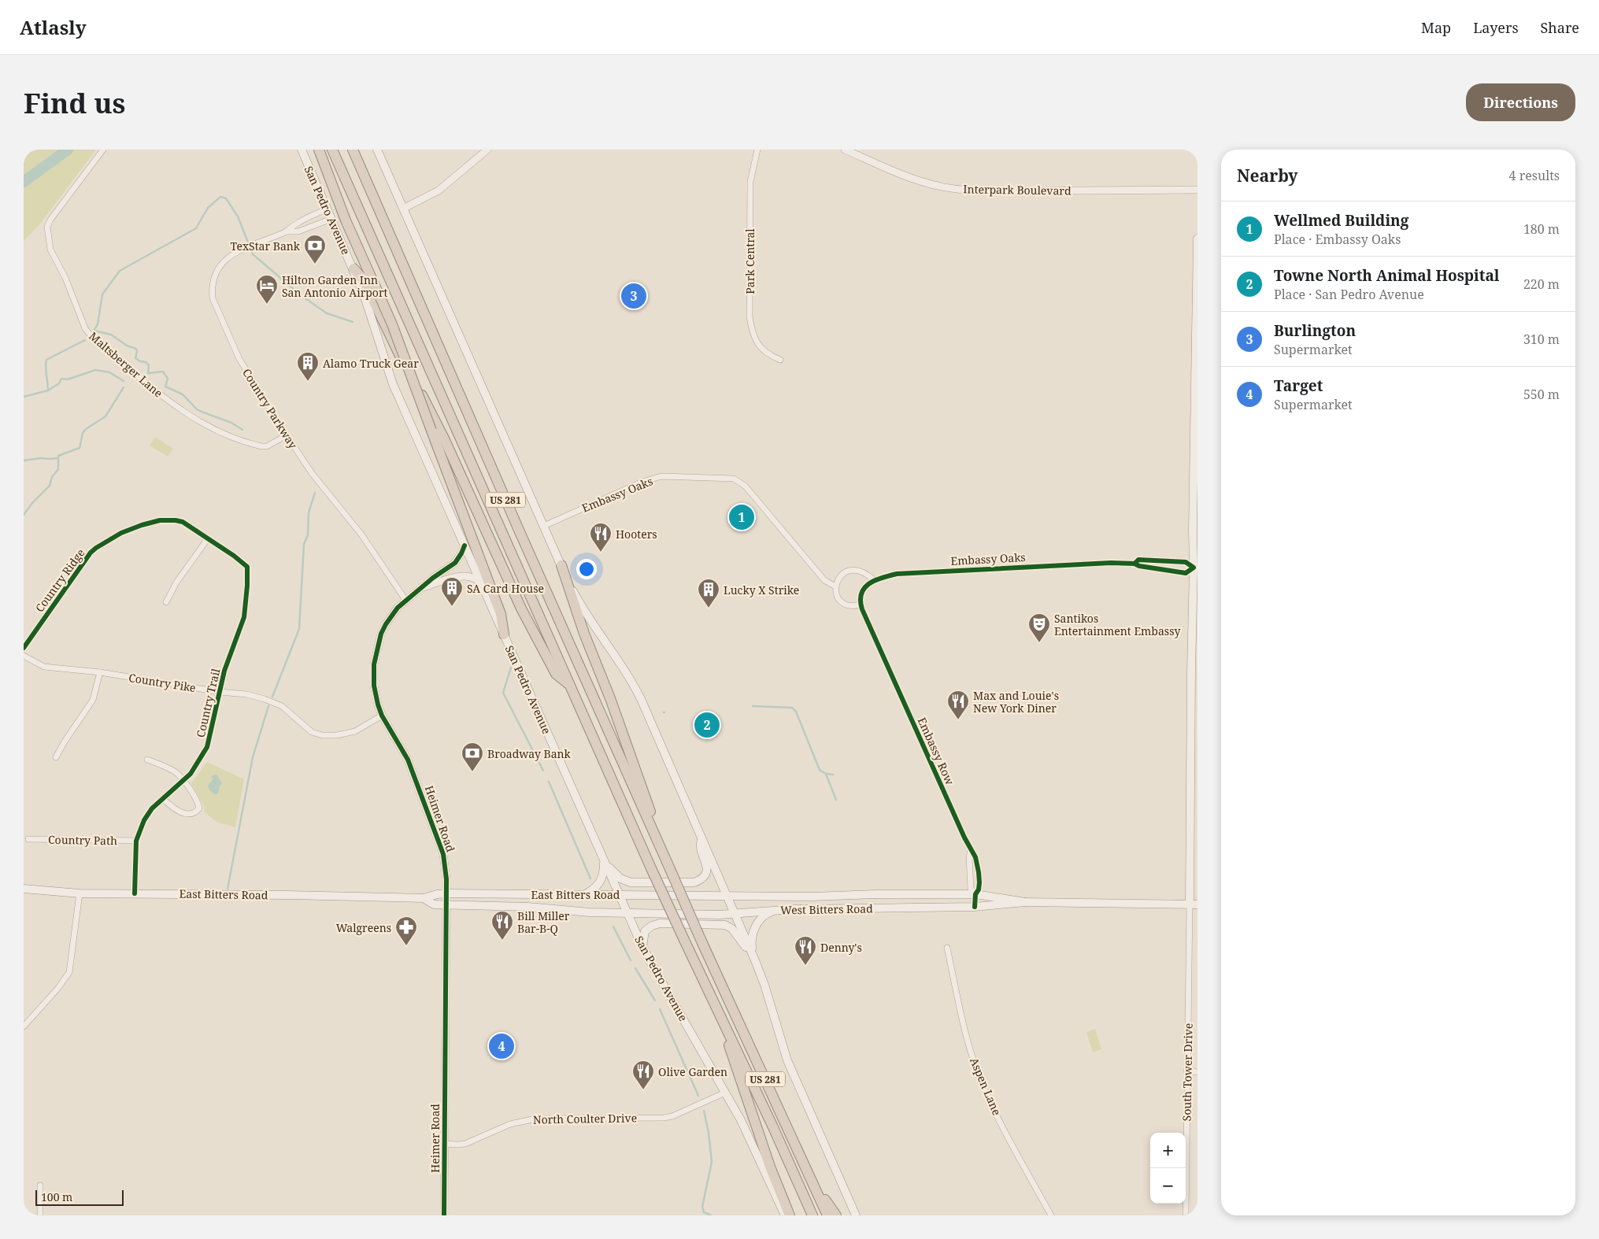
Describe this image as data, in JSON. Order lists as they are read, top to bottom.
{
  "streets": {
    "highway": ["US 281"],
    "main road": ["San Pedro Avenue", "East Bitters Road", "West Bitters Road"],
    "street": [
      "Interpark Boulevard",
      "Park Central",
      "Maltsberger Lane",
      "Country Parkway",
      "Embassy Oaks",
      "Country Ridge",
      "Country Pike",
      "Country Trail",
      "Embassy Row",
      "Heimer Road",
      "Country Path",
      "South Tower Drive",
      "Aspen Lane",
      "North Coulter Drive"
    ]
  },
  "crossings": [
    ["San Pedro Avenue", "Country Parkway"],
    ["San Pedro Avenue", "Heimer Road"],
    ["San Pedro Avenue", "East Bitters Road"],
    ["San Pedro Avenue", "West Bitters Road"],
    ["San Pedro Avenue", "North Coulter Drive"],
    ["Maltsberger Lane", "Country Parkway"],
    ["Country Parkway", "Heimer Road"],
    ["Embassy Oaks", "Embassy Row"],
    ["Country Ridge", "Country Trail"],
    ["Country Pike", "Country Trail"],
    ["Country Pike", "Heimer Road"],
    ["Country Trail", "Country Path"],
    ["Country Trail", "East Bitters Road"],
    ["Embassy Row", "West Bitters Road"],
    ["Heimer Road", "East Bitters Road"],
    ["Heimer Road", "North Coulter Drive"],
    ["East Bitters Road", "West Bitters Road"],
    ["West Bitters Road", "South Tower Drive"]
  ],
  "places": {
    "bank": ["TexStar Bank", "Broadway Bank"],
    "hotel": ["Hilton Garden Inn San Antonio Airport"],
    "building": ["Alamo Truck Gear", "SA Card House", "Lucky X Strike"],
    "restaurant": [
      "Hooters",
      "Max and Louie's New York Diner",
      "Bill Miller Bar-B-Q",
      "Denny's",
      "Olive Garden"
    ],
    "theatre": ["Santikos Entertainment Embassy"],
    "pharmacy": ["Walgreens"]
  },
  "scale_bar": "100 m",
  "page": {
    "header": "Atlasly",
    "nav": ["Map", "Layers", "Share"],
    "buttons": "Directions",
    "title": "Find us",
    "heading": ["Nearby", "4 results"],
    "list": [
      {
        "mark": "1",
        "name": "Wellmed Building",
        "note": "Place · Embassy Oaks",
        "value": "180 m"
      },
      {
        "mark": "2",
        "name": "Towne North Animal Hospital",
        "note": "Place · San Pedro Avenue",
        "value": "220 m"
      },
      {
        "mark": "3",
        "name": "Burlington",
        "note": "Supermarket",
        "value": "310 m"
      },
      {
        "mark": "4",
        "name": "Target",
        "note": "Supermarket",
        "value": "550 m"
      }
    ],
    "pins": [
      "3",
      "1",
      "2",
      "4"
    ],
    "map_buttons": ["+", "−"],
    "scale": "100 m"
  }
}
